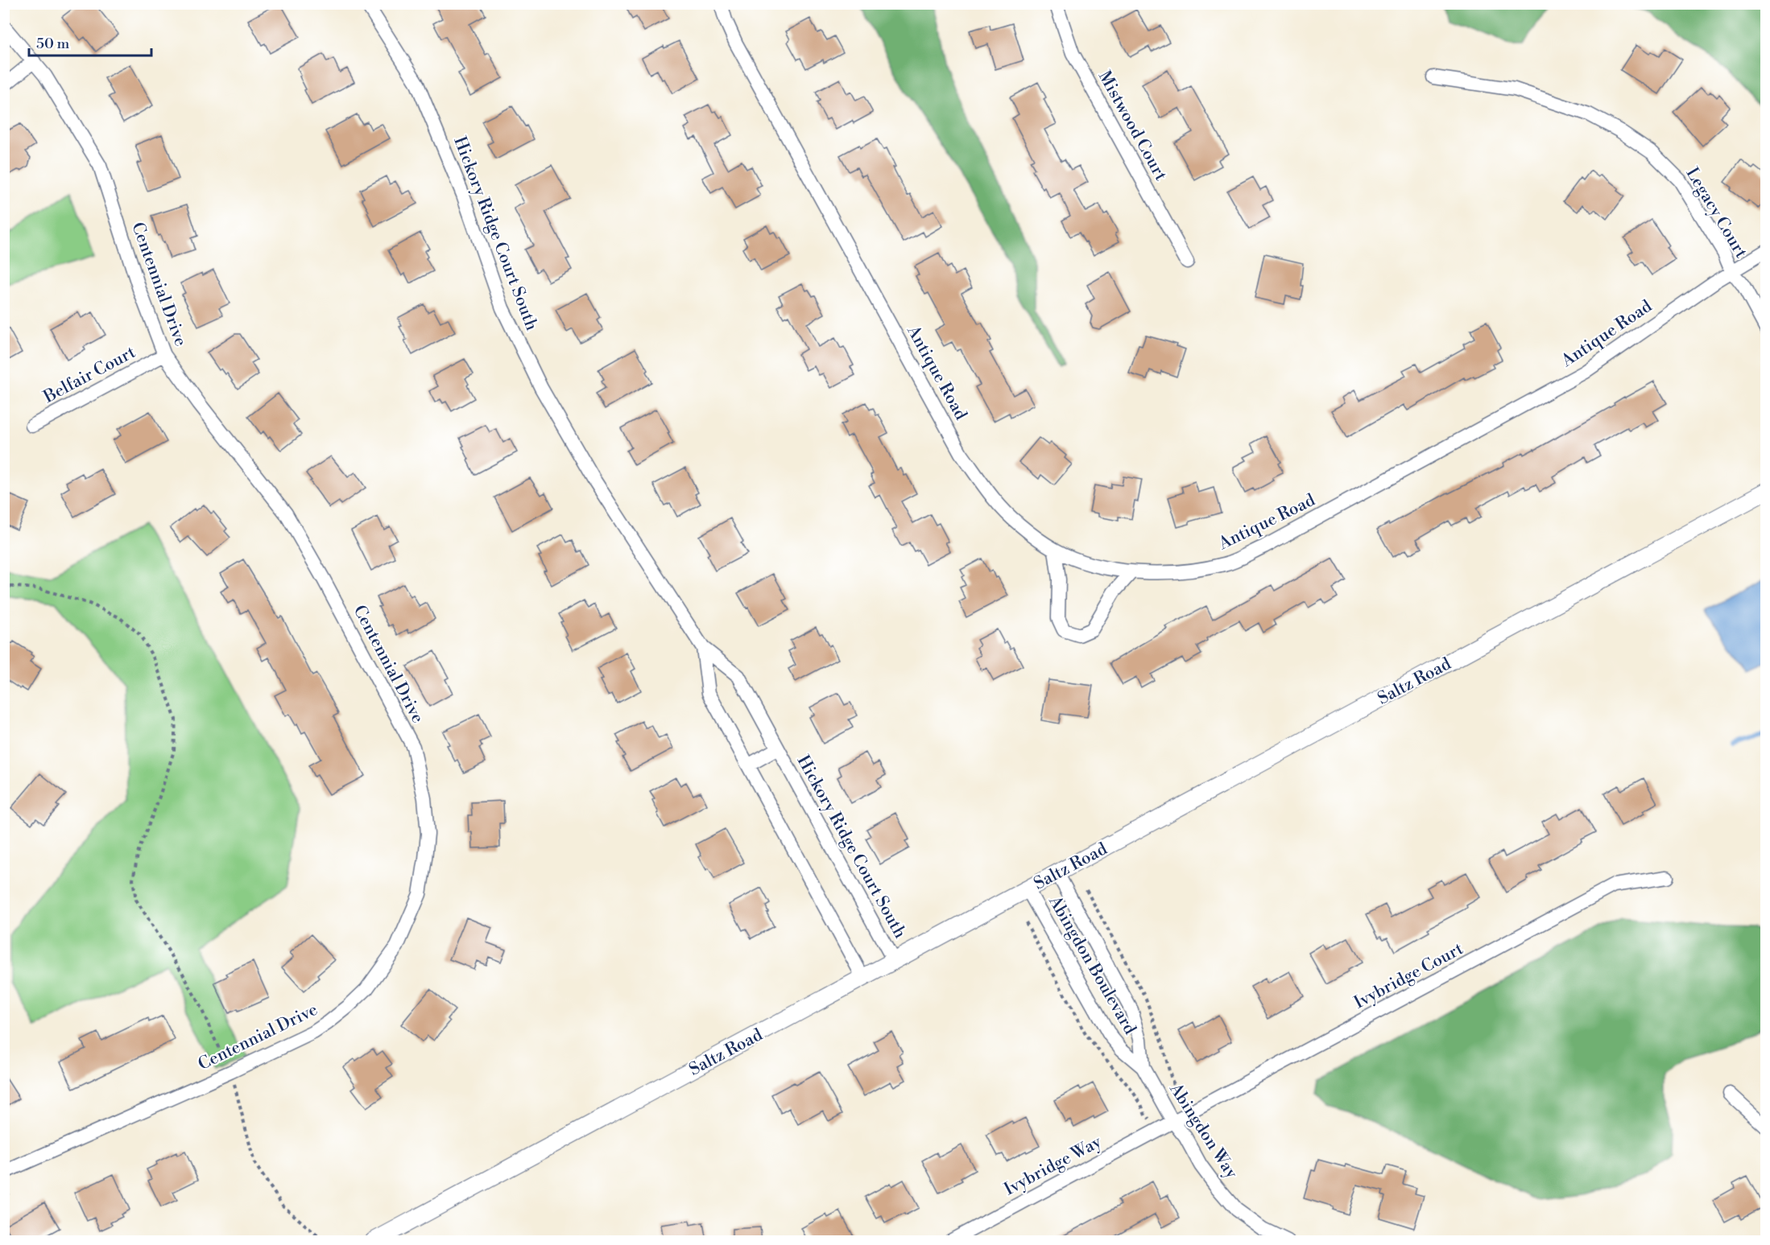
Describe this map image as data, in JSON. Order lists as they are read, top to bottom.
{
  "streets": {
    "street": [
      "Mistwood Court",
      "Legacy Court",
      "Hickory Ridge Court South",
      "Centennial Drive",
      "Antique Road",
      "Belfair Court",
      "Saltz Road",
      "Abingdon Boulevard",
      "Ivybridge Court",
      "Abingdon Way",
      "Ivybridge Way"
    ]
  },
  "crossings": [
    ["Legacy Court", "Antique Road"],
    ["Hickory Ridge Court South", "Saltz Road"],
    ["Centennial Drive", "Belfair Court"],
    ["Saltz Road", "Abingdon Boulevard"],
    ["Abingdon Boulevard", "Abingdon Way"],
    ["Ivybridge Court", "Abingdon Way"],
    ["Ivybridge Court", "Ivybridge Way"],
    ["Abingdon Way", "Ivybridge Way"]
  ],
  "scale_bar": "50 m"
}
